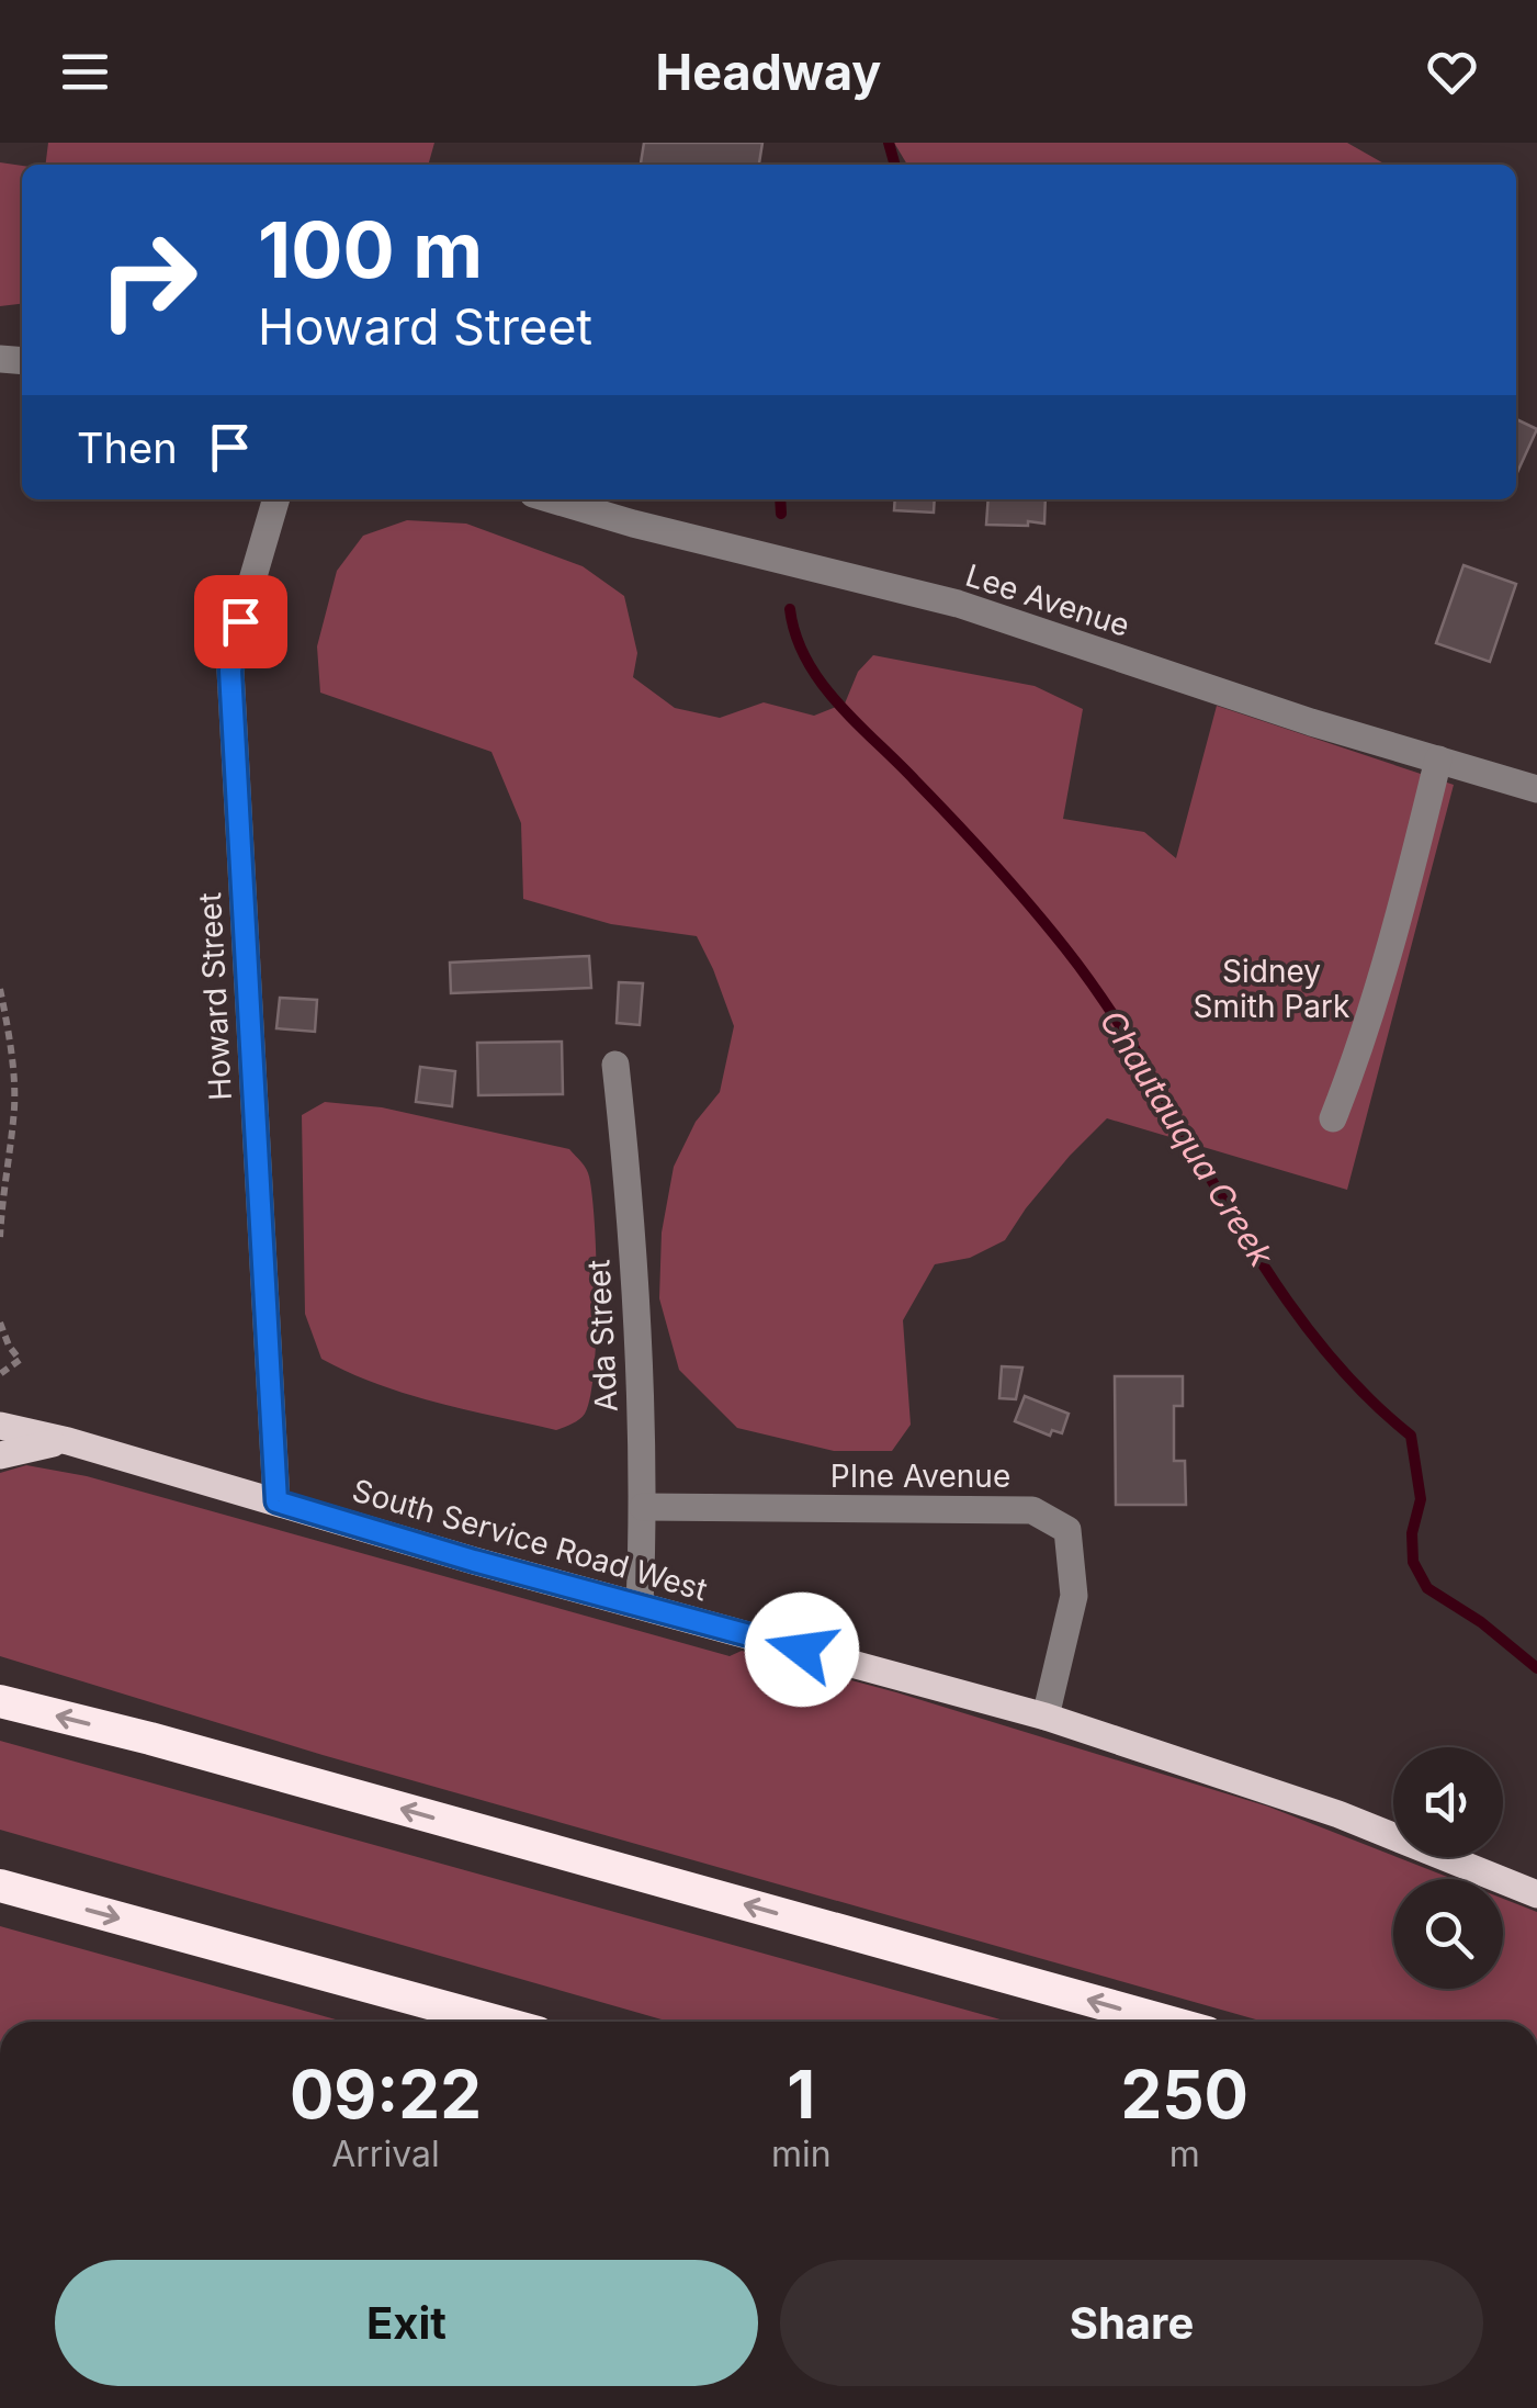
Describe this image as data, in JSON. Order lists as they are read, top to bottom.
{
  "streets": {
    "main road": ["South Service Road West"],
    "street": [
      "Lee Avenue",
      "Howard Street",
      "Ada Street",
      "PIne Avenue"
    ]
  },
  "crossings": [
    ["Howard Street", "South Service Road West"],
    ["Ada Street", "PIne Avenue"],
    ["Ada Street", "South Service Road West"],
    ["PIne Avenue", "South Service Road West"]
  ],
  "water": ["Chautauqua Creek"],
  "parks": ["Sidney Smith Park"],
  "page": {
    "header": "Headway",
    "turn": ["100 m", "Howard Street"],
    "then": "Then",
    "eta": [
      "09:22",
      "Arrival",
      "1",
      "min",
      "250",
      "m"
    ],
    "buttons": ["Exit", "Share"]
  }
}
